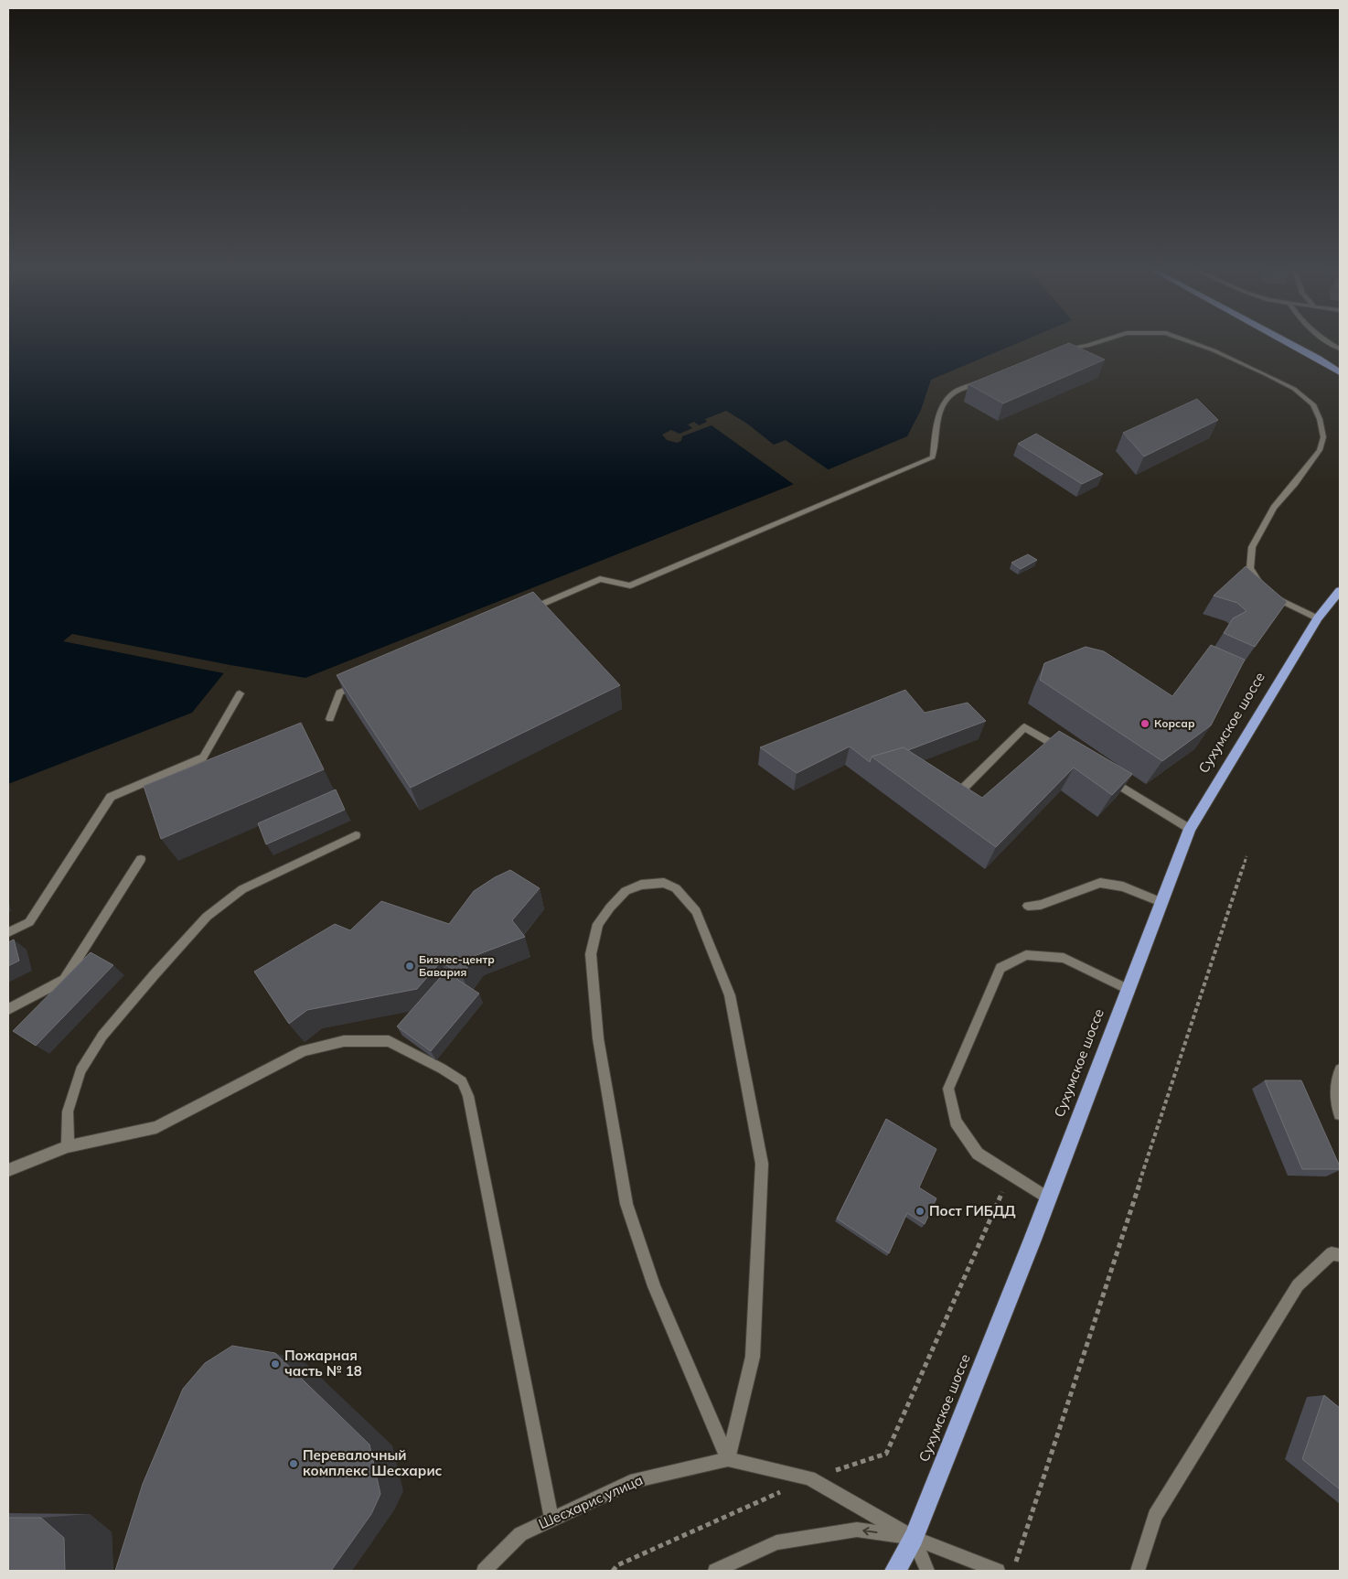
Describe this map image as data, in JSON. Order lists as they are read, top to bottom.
{
  "streets": {
    "highway": ["Сухумское шоссе"],
    "street": ["Шесхарис улица"]
  },
  "crossings": [
    ["Сухумское шоссе", "Шесхарис улица"]
  ],
  "places": [
    "Корсар",
    "Бизнес-центр Бавария",
    "Пост ГИБДД",
    "Пожарная часть № 18",
    "Перевалочный комплекс Шесхарис"
  ]
}
